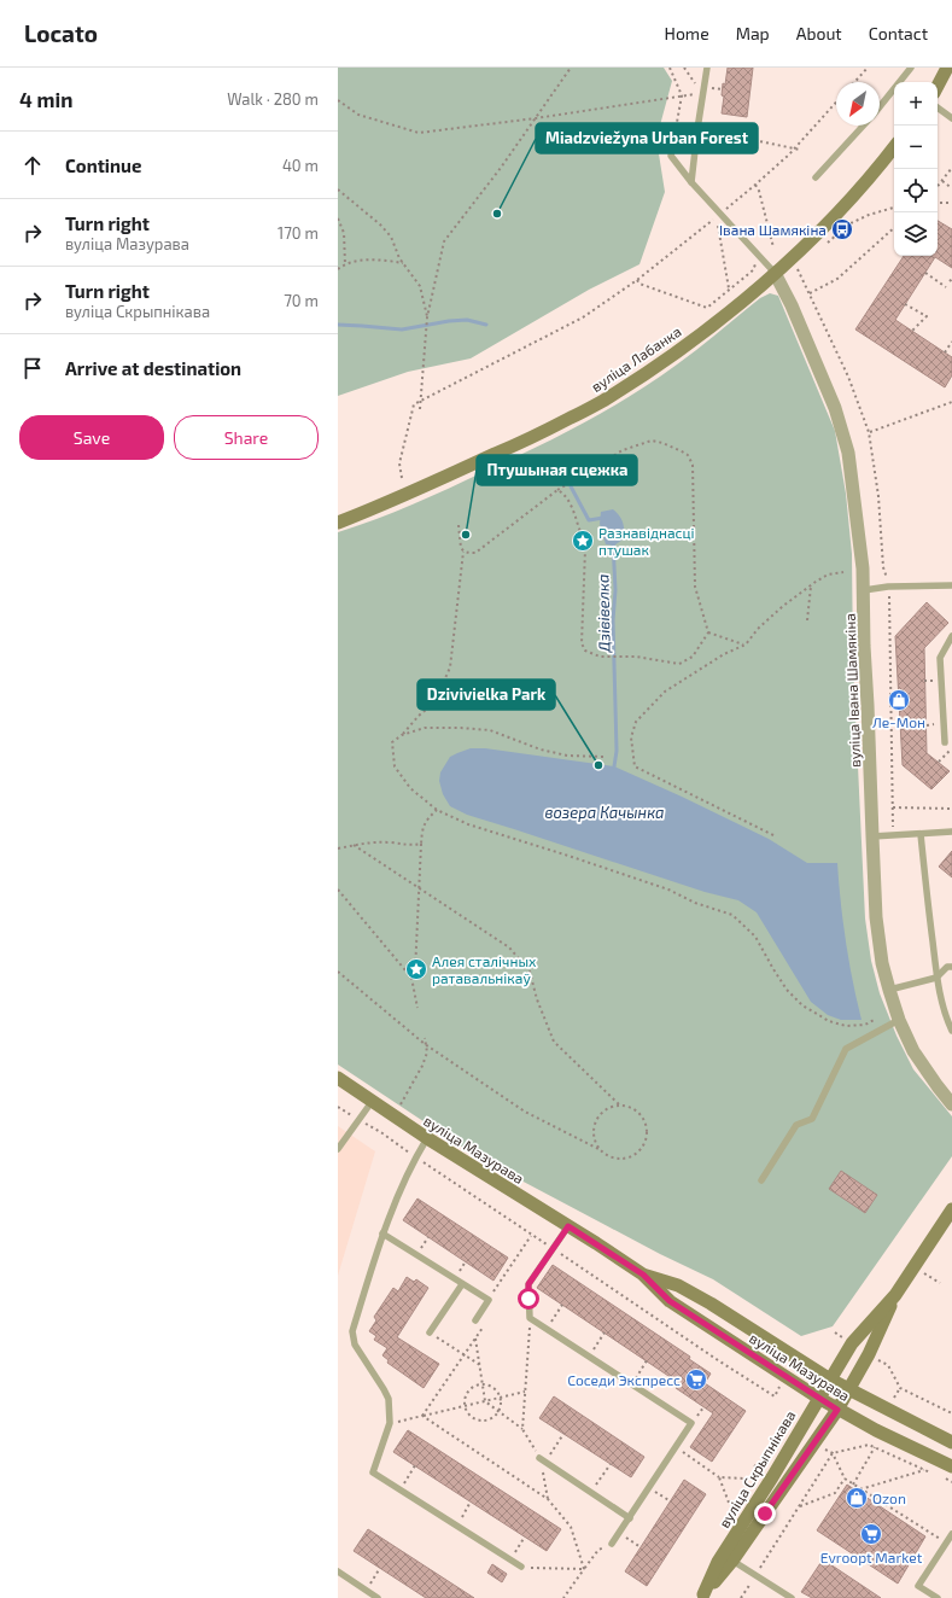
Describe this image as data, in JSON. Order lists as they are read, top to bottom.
{
  "streets": {
    "main road": ["вуліца Лабанка", "вуліца Мазурава", "вуліца Скрыпнікава"],
    "street": ["вуліца Івана Шамякіна"]
  },
  "crossings": [
    ["вуліца Лабанка", "вуліца Івана Шамякіна"],
    ["вуліца Мазурава", "вуліца Скрыпнікава"]
  ],
  "water": ["Дзівівелка", "возера Качынка"],
  "places": {
    "other": ["Miadzviežyna Urban Forest", "Птушыная сцежка", "Dzivivielka Park"],
    "bus stop": ["Івана Шамякіна"],
    "place": ["Разнавіднасці птушак", "Алея сталічных ратавальнікаў"],
    "shop": ["Ле-Мон", "Ozon"],
    "supermarket": ["Соседи Экспресс", "Evroopt Market"]
  },
  "north": "bottom left",
  "page": {
    "header": "Locato",
    "nav": [
      "Home",
      "Map",
      "About",
      "Contact"
    ],
    "heading": ["4 min", "Walk · 280 m"],
    "map_buttons": ["+", "−"],
    "list": [
      ["Continue", "40 m"],
      ["Turn right", "вуліца Мазурава", "170 m"],
      ["Turn right", "вуліца Скрыпнікава", "70 m"],
      "Arrive at destination"
    ],
    "buttons": ["Save", "Share"]
  }
}
